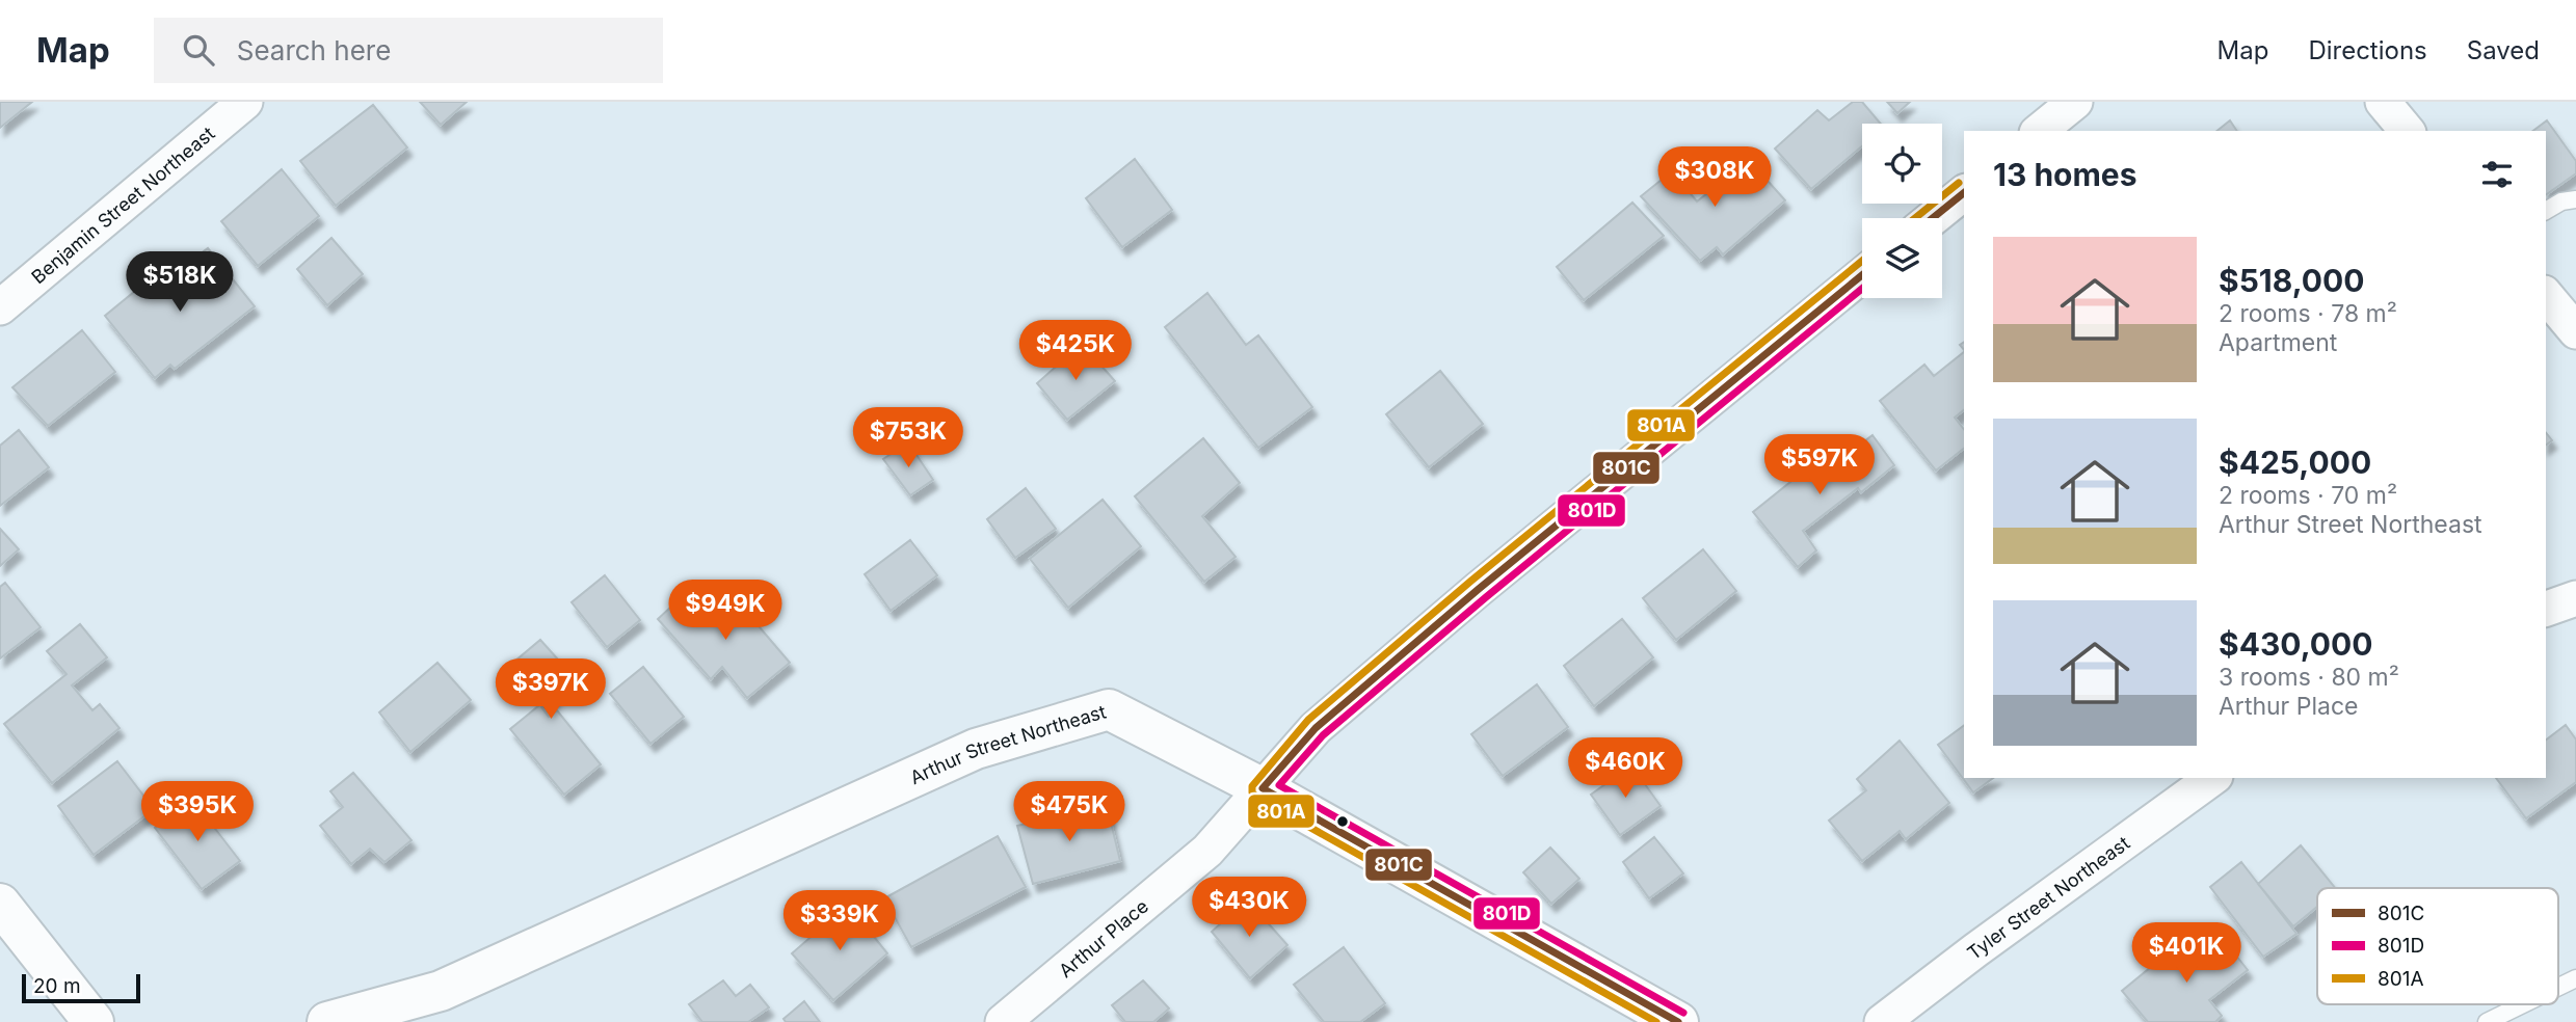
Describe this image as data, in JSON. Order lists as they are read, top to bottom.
{
  "streets": {
    "street": [
      "Benjamin Street Northeast",
      "Arthur Street Northeast",
      "Tyler Street Northeast",
      "Arthur Place"
    ]
  },
  "crossings": [
    ["Arthur Street Northeast", "Arthur Place"]
  ],
  "lines": ["transit line 801A", "transit line 801C", "transit line 801D"],
  "legend": ["801C", "801D", "801A"],
  "scale_bar": "20 m",
  "page": {
    "header": "Map",
    "search": "Search here",
    "nav": ["Map", "Directions", "Saved"],
    "heading": "13 homes",
    "price": [
      "$308K",
      "$518K",
      "$425K",
      "$753K",
      "$597K",
      "$949K",
      "$397K",
      "$460K",
      "$395K",
      "$475K",
      "$430K",
      "$339K",
      "$401K"
    ],
    "list": [
      {
        "name": "$518,000",
        "note": "2 rooms · 78 m² · Apartment"
      },
      {
        "name": "$425,000",
        "note": "2 rooms · 70 m² · Arthur Street Northeast"
      },
      {
        "name": "$430,000",
        "note": "3 rooms · 80 m² · Arthur Place"
      }
    ],
    "scale": "20 m"
  }
}
